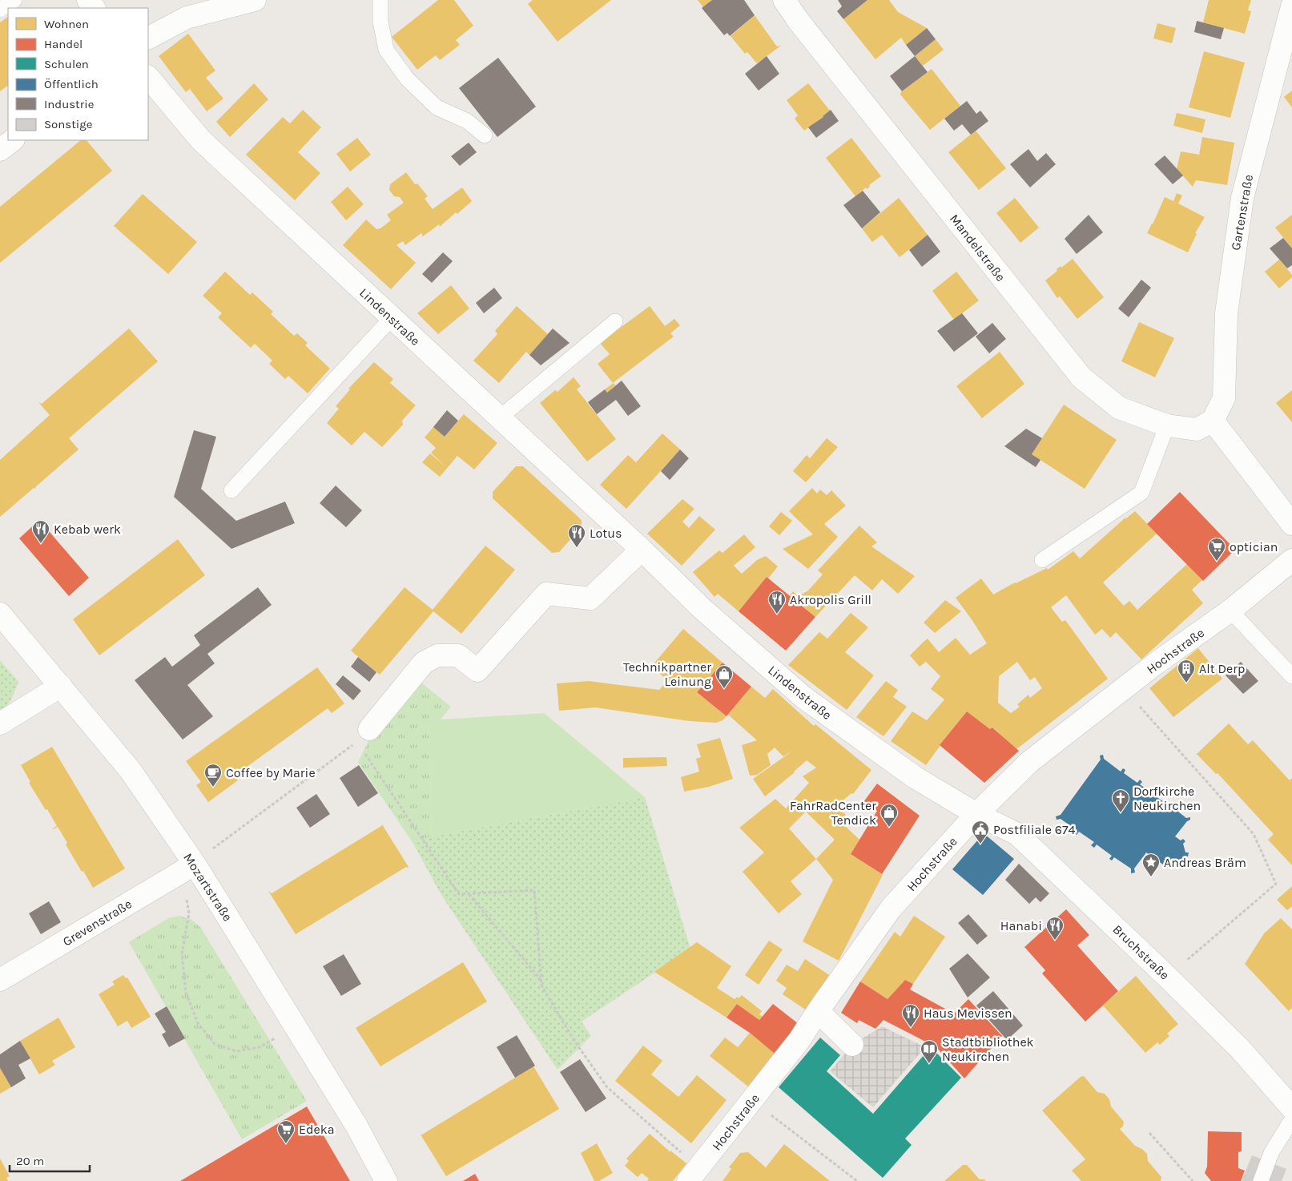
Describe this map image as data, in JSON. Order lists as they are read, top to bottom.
{
  "streets": {
    "street": [
      "Gartenstraße",
      "Mandelstraße",
      "Lindenstraße",
      "Hochstraße",
      "Mozartstraße",
      "Grevenstraße",
      "Bruchstraße"
    ]
  },
  "crossings": [
    ["Gartenstraße", "Mandelstraße"],
    ["Lindenstraße", "Hochstraße"],
    ["Lindenstraße", "Bruchstraße"],
    ["Hochstraße", "Bruchstraße"],
    ["Mozartstraße", "Grevenstraße"]
  ],
  "places": {
    "restaurant": [
      "Kebab werk",
      "Lotus",
      "Akropolis Grill",
      "Hanabi",
      "Haus Mevissen"
    ],
    "supermarket": ["optician", "Edeka"],
    "building": ["Alt Derp"],
    "shop": ["Technikpartner Leinung", "FahrRadCenter Tendick"],
    "cafe": ["Coffee by Marie"],
    "church": ["Dorfkirche Neukirchen"],
    "public building": ["Postfiliale 674"],
    "place": ["Andreas Bräm"],
    "library": ["Stadtbibliothek Neukirchen"]
  },
  "legend": [
    "Wohnen",
    "Handel",
    "Schulen",
    "Öffentlich",
    "Industrie",
    "Sonstige"
  ],
  "scale_bar": "20 m"
}
